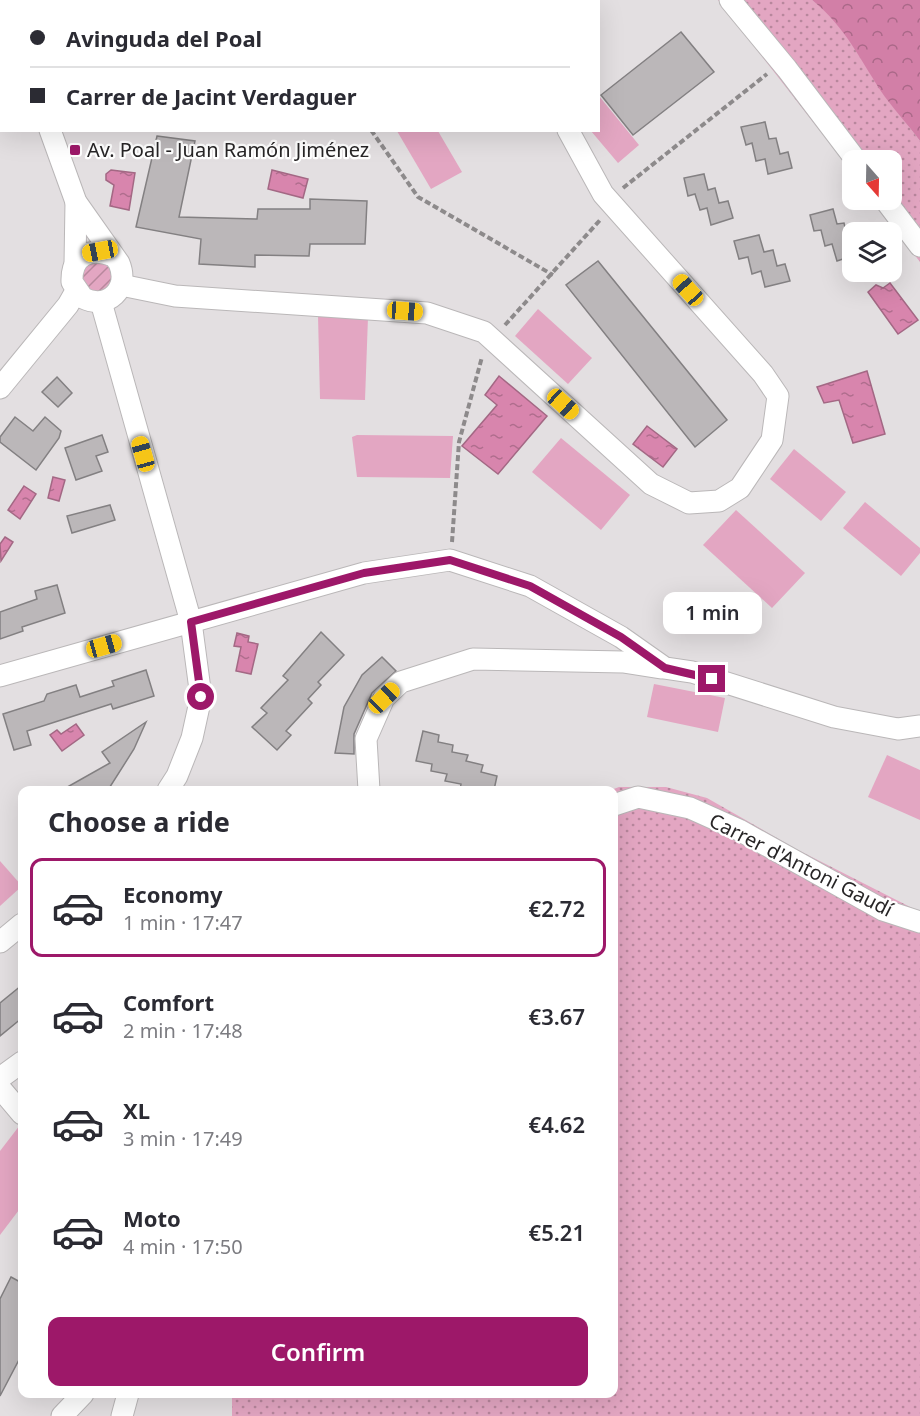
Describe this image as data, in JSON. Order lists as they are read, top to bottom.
{
  "streets": {
    "street": ["Carrer d'Antoni Gaudí"]
  },
  "places": {
    "transit": ["Av. Poal - Juan Ramón Jiménez"]
  },
  "north": "bottom",
  "page": {
    "banner": ["Avinguda del Poal", "Carrer de Jacint Verdaguer"],
    "bubble": "1 min",
    "heading": "Choose a ride",
    "list": [
      {
        "name": "Economy",
        "note": "1 min · 17:47",
        "value": "€2.72"
      },
      {
        "name": "Comfort",
        "note": "2 min · 17:48",
        "value": "€3.67"
      },
      {
        "name": "XL",
        "note": "3 min · 17:49",
        "value": "€4.62"
      },
      {
        "name": "Moto",
        "note": "4 min · 17:50",
        "value": "€5.21"
      }
    ],
    "buttons": "Confirm"
  }
}
